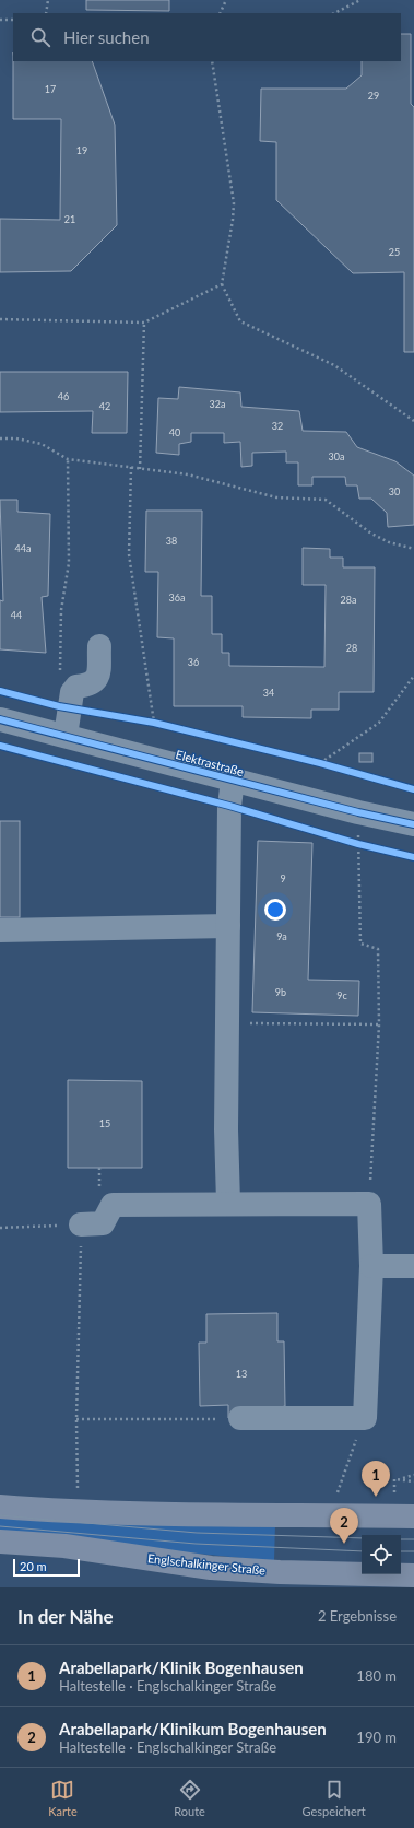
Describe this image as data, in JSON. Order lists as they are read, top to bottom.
{
  "streets": {
    "main road": ["Englschalkinger Straße"],
    "street": ["Elektrastraße"]
  },
  "house_numbers": [
    "17",
    "29",
    "19",
    "21",
    "25",
    "46",
    "32a",
    "42",
    "32",
    "40",
    "30a",
    "30",
    "38",
    "44a",
    "36a",
    "28a",
    "44",
    "28",
    "36",
    "34",
    "9",
    "9a",
    "9b",
    "9c",
    "15",
    "13"
  ],
  "scale_bar": "20 m",
  "page": {
    "search": "Hier suchen",
    "pins": ["1", "2"],
    "scale": "20 m",
    "heading": ["In der Nähe", "2 Ergebnisse"],
    "list": [
      {
        "mark": "1",
        "name": "Arabellapark/Klinik Bogenhausen",
        "note": "Haltestelle · Englschalkinger Straße",
        "value": "180 m"
      },
      {
        "mark": "2",
        "name": "Arabellapark/Klinikum Bogenhausen",
        "note": "Haltestelle · Englschalkinger Straße",
        "value": "190 m"
      }
    ],
    "nav": ["Karte", "Route", "Gespeichert"]
  }
}
